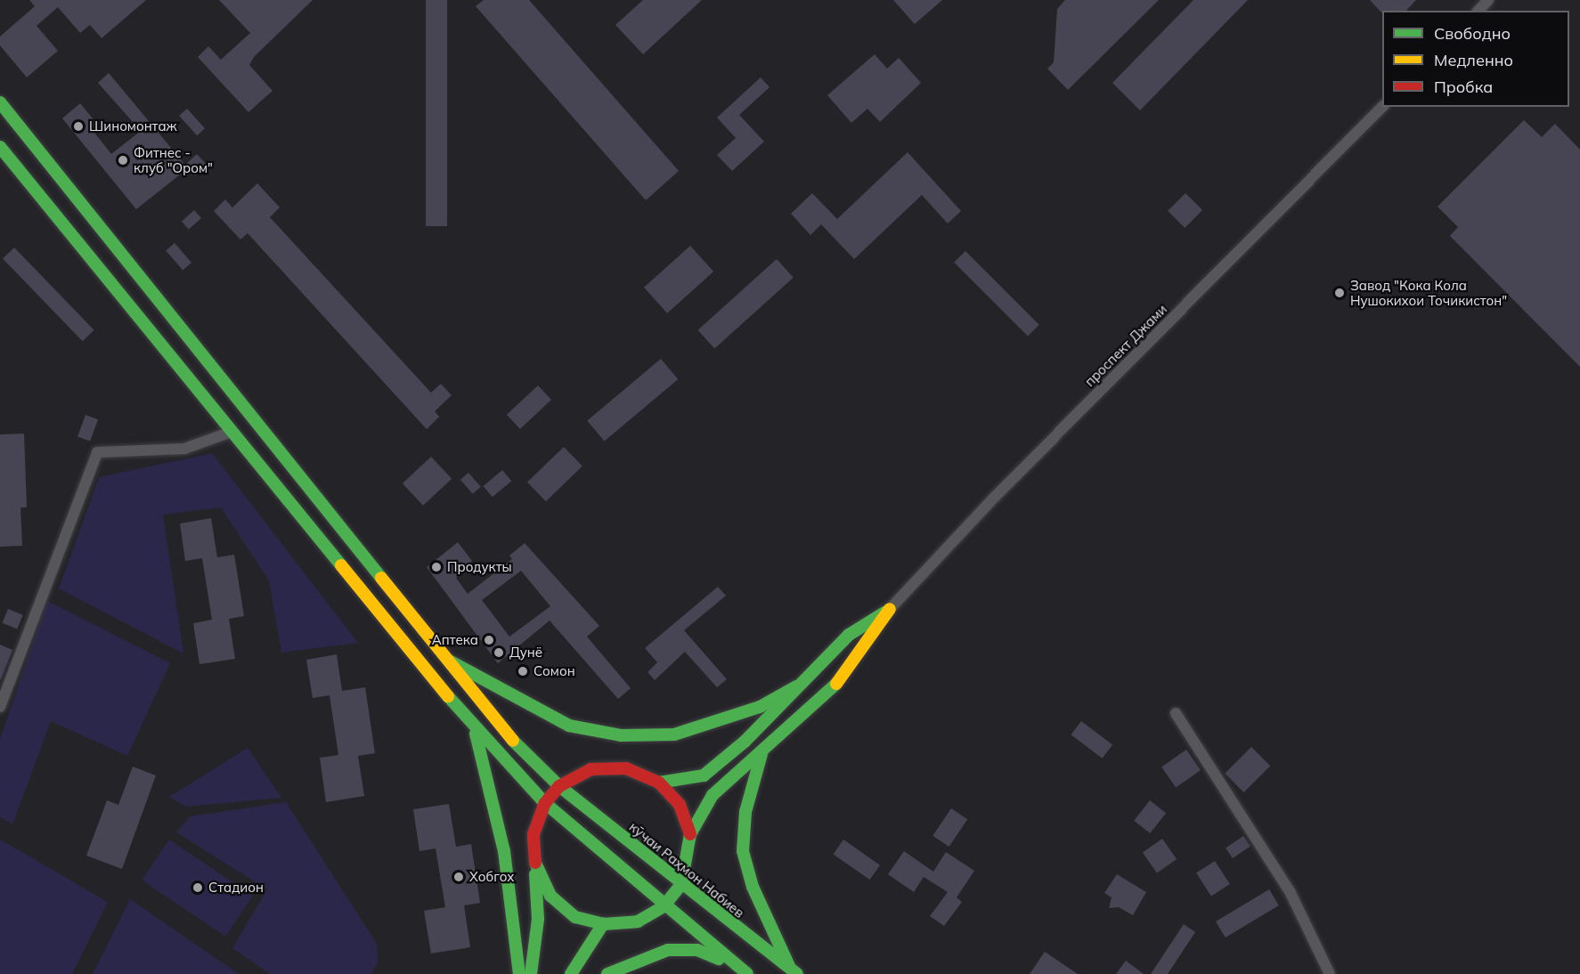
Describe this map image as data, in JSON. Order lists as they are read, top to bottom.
{
  "streets": {
    "main road": ["кӯчаи Раҳмон Набиев"],
    "street": ["проспект Джами"]
  },
  "places": [
    "Шиномонтаж",
    "Фитнес - клуб \"Ором\"",
    "Завод \"Кока Кола Нушокихои Точикистон\"",
    "Продукты",
    "Аптека",
    "Дунё",
    "Сомон",
    "Хобгох",
    "Стадион"
  ],
  "legend": ["Свободно", "Медленно", "Пробка"]
}
